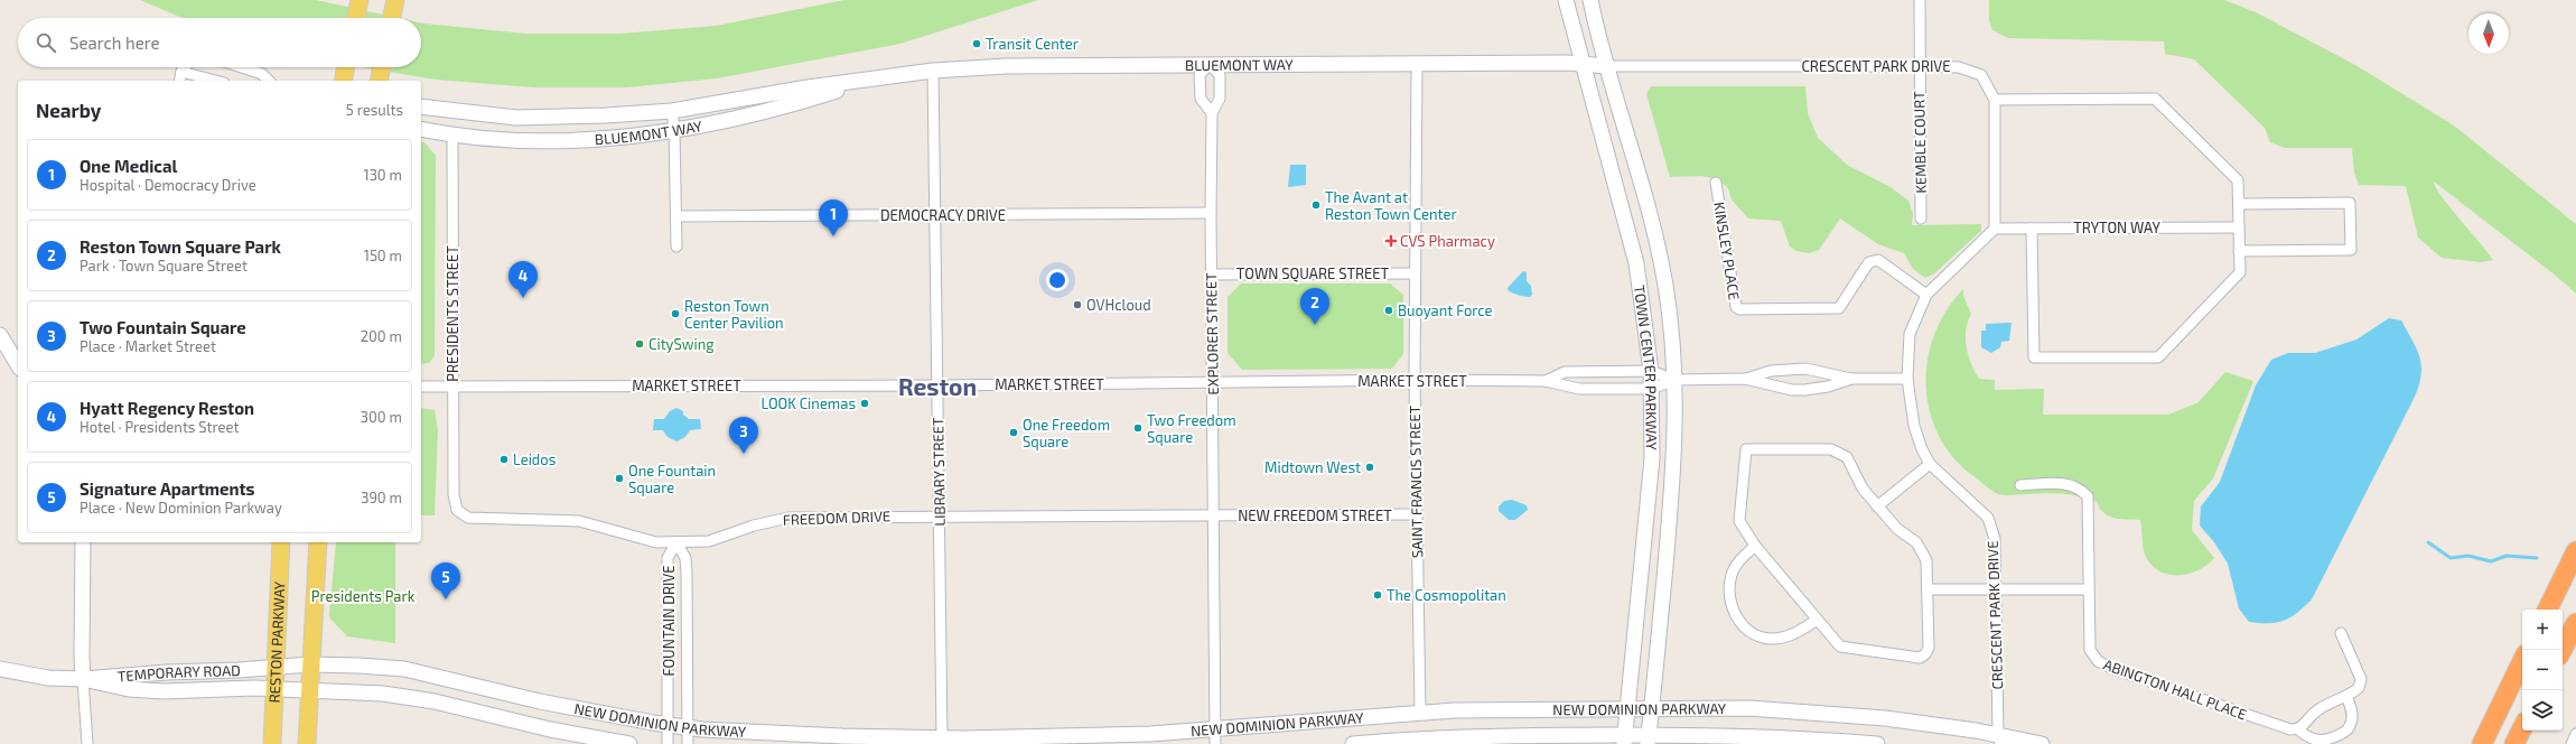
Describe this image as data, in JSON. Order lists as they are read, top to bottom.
{
  "streets": {
    "main road": [
      "BLUEMONT WAY",
      "TOWN CENTER PARKWAY",
      "RESTON PARKWAY",
      "TEMPORARY ROAD",
      "NEW DOMINION PARKWAY"
    ],
    "street": [
      "CRESCENT PARK DRIVE",
      "KEMBLE COURT",
      "DEMOCRACY DRIVE",
      "TRYTON WAY",
      "KINSLEY PLACE",
      "TOWN SQUARE STREET",
      "PRESIDENTS STREET",
      "EXPLORER STREET",
      "MARKET STREET",
      "LIBRARY STREET",
      "SAINT FRANCIS STREET",
      "NEW FREEDOM STREET",
      "FREEDOM DRIVE",
      "FOUNTAIN DRIVE",
      "ABINGTON HALL PLACE"
    ]
  },
  "crossings": [
    ["BLUEMONT WAY", "CRESCENT PARK DRIVE"],
    ["BLUEMONT WAY", "PRESIDENTS STREET"],
    ["BLUEMONT WAY", "EXPLORER STREET"],
    ["BLUEMONT WAY", "TOWN CENTER PARKWAY"],
    ["BLUEMONT WAY", "LIBRARY STREET"],
    ["BLUEMONT WAY", "SAINT FRANCIS STREET"],
    ["CRESCENT PARK DRIVE", "KEMBLE COURT"],
    ["CRESCENT PARK DRIVE", "TRYTON WAY"],
    ["CRESCENT PARK DRIVE", "KINSLEY PLACE"],
    ["CRESCENT PARK DRIVE", "TOWN CENTER PARKWAY"],
    ["CRESCENT PARK DRIVE", "MARKET STREET"],
    ["CRESCENT PARK DRIVE", "NEW DOMINION PARKWAY"],
    ["DEMOCRACY DRIVE", "EXPLORER STREET"],
    ["DEMOCRACY DRIVE", "LIBRARY STREET"],
    ["TOWN SQUARE STREET", "EXPLORER STREET"],
    ["TOWN SQUARE STREET", "SAINT FRANCIS STREET"],
    ["PRESIDENTS STREET", "MARKET STREET"],
    ["PRESIDENTS STREET", "FREEDOM DRIVE"],
    ["EXPLORER STREET", "MARKET STREET"],
    ["EXPLORER STREET", "NEW FREEDOM STREET"],
    ["EXPLORER STREET", "FREEDOM DRIVE"],
    ["EXPLORER STREET", "NEW DOMINION PARKWAY"],
    ["TOWN CENTER PARKWAY", "MARKET STREET"],
    ["TOWN CENTER PARKWAY", "NEW DOMINION PARKWAY"],
    ["MARKET STREET", "LIBRARY STREET"],
    ["MARKET STREET", "SAINT FRANCIS STREET"],
    ["LIBRARY STREET", "FREEDOM DRIVE"],
    ["LIBRARY STREET", "NEW DOMINION PARKWAY"],
    ["SAINT FRANCIS STREET", "NEW FREEDOM STREET"],
    ["SAINT FRANCIS STREET", "NEW DOMINION PARKWAY"],
    ["NEW FREEDOM STREET", "FREEDOM DRIVE"],
    ["FREEDOM DRIVE", "FOUNTAIN DRIVE"],
    ["FOUNTAIN DRIVE", "NEW DOMINION PARKWAY"],
    ["RESTON PARKWAY", "TEMPORARY ROAD"],
    ["RESTON PARKWAY", "NEW DOMINION PARKWAY"],
    ["TEMPORARY ROAD", "NEW DOMINION PARKWAY"]
  ],
  "districts": ["Reston"],
  "parks": ["Presidents Park"],
  "places": {
    "other": [
      "Transit Center",
      "The Avant at Reston Town Center",
      "OVHcloud",
      "Buoyant Force",
      "Reston Town Center Pavilion",
      "CitySwing",
      "LOOK Cinemas",
      "Two Freedom Square",
      "One Freedom Square",
      "Leidos",
      "Midtown West",
      "One Fountain Square",
      "The Cosmopolitan"
    ],
    "health": ["CVS Pharmacy"]
  },
  "north": "bottom",
  "page": {
    "search": "Search here",
    "heading": ["Nearby", "5 results"],
    "list": [
      {
        "mark": "1",
        "name": "One Medical",
        "note": "Hospital · Democracy Drive",
        "value": "130 m"
      },
      {
        "mark": "2",
        "name": "Reston Town Square Park",
        "note": "Park · Town Square Street",
        "value": "150 m"
      },
      {
        "mark": "3",
        "name": "Two Fountain Square",
        "note": "Place · Market Street",
        "value": "200 m"
      },
      {
        "mark": "4",
        "name": "Hyatt Regency Reston",
        "note": "Hotel · Presidents Street",
        "value": "300 m"
      },
      {
        "mark": "5",
        "name": "Signature Apartments",
        "note": "Place · New Dominion Parkway",
        "value": "390 m"
      }
    ],
    "pins": [
      "1",
      "4",
      "2",
      "3",
      "5"
    ],
    "map_buttons": ["+", "−"]
  }
}
